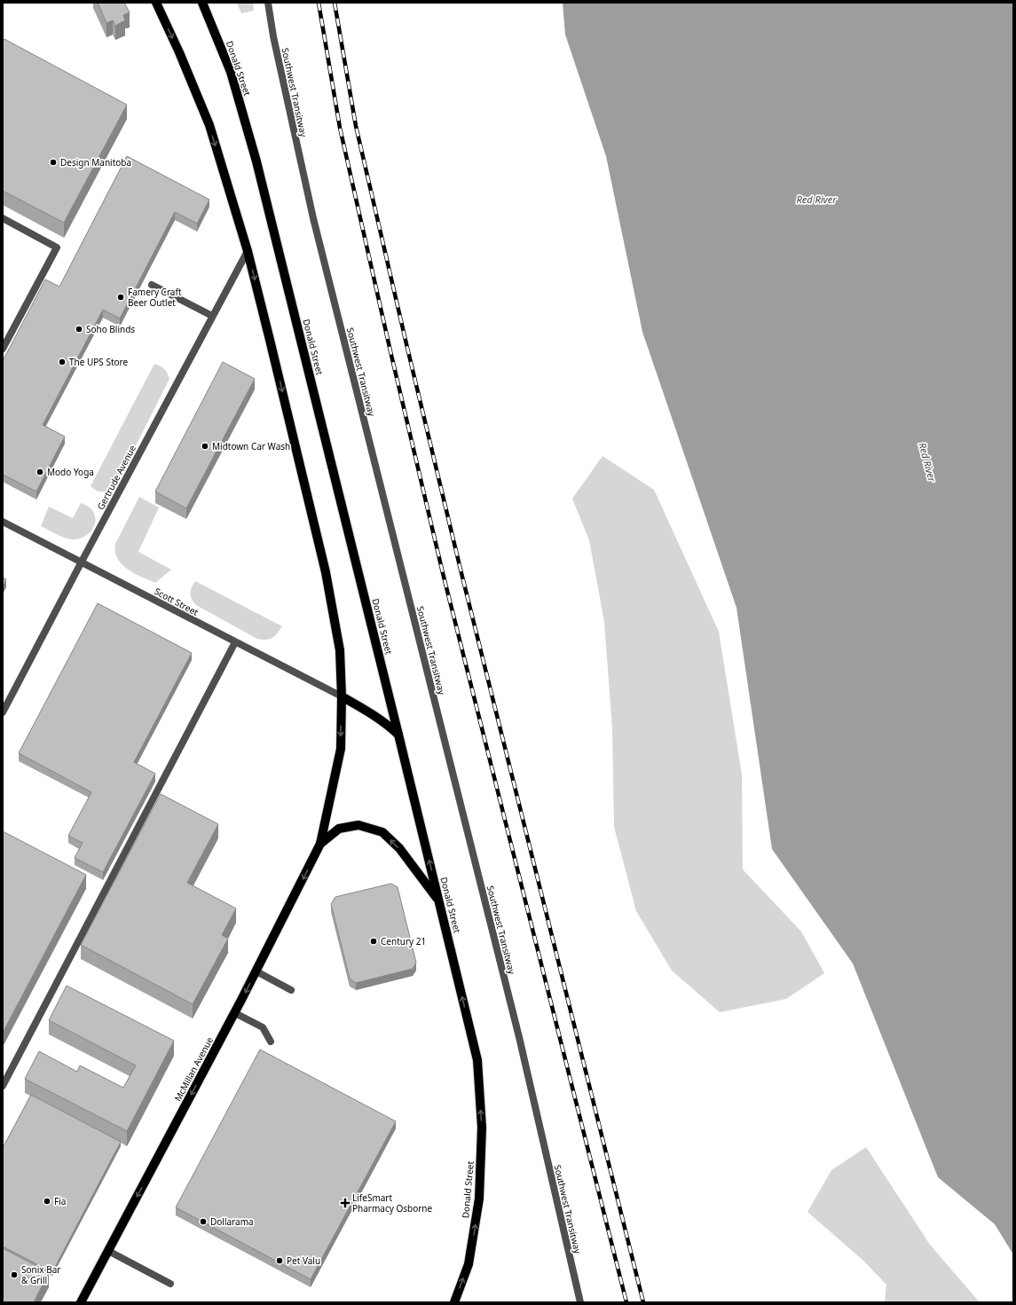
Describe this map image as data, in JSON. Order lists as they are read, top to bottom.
{
  "streets": {
    "main road": ["Donald Street", "McMillan Avenue"],
    "street": ["Southwest Transitway", "Gertrude Avenue", "Scott Street"]
  },
  "crossings": [
    ["Gertrude Avenue", "Scott Street"]
  ],
  "one_way": ["Donald Street", "McMillan Avenue"],
  "water": ["Red River"],
  "places": {
    "other": [
      "Design Manitoba",
      "Famery Craft Beer Outlet",
      "Soho Blinds",
      "The UPS Store",
      "Midtown Car Wash",
      "Modo Yoga",
      "Century 21",
      "Fia",
      "Dollarama",
      "Pet Valu",
      "Sonix Bar & Grill"
    ],
    "health": ["LifeSmart Pharmacy Osborne"]
  }
}
